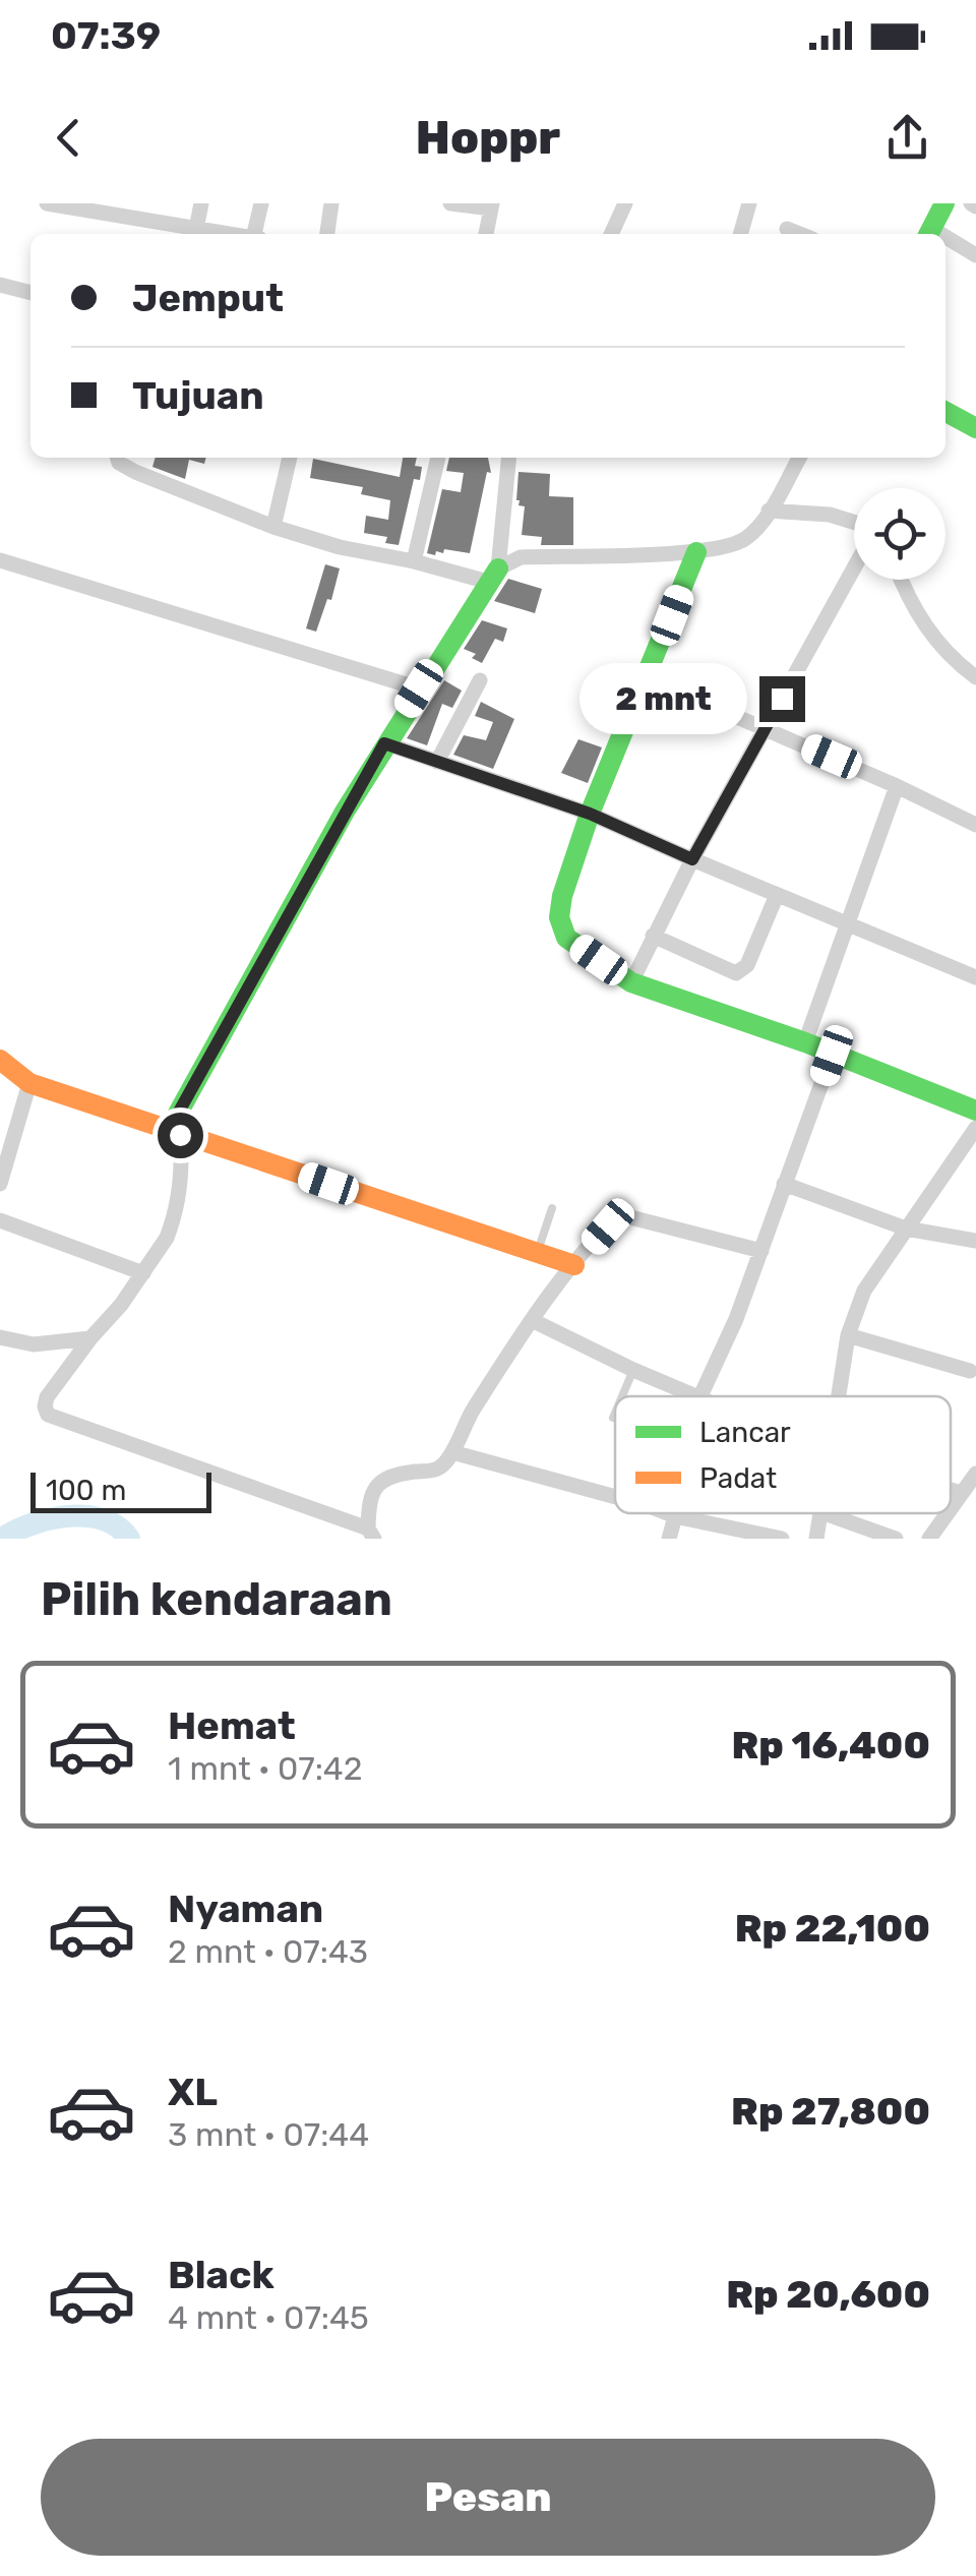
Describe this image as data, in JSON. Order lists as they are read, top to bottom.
{
  "legend": ["Lancar", "Padat"],
  "scale_bar": "100 m",
  "page": {
    "status": "07:39",
    "header": "Hoppr",
    "banner": ["Jemput", "Tujuan"],
    "bubble": "2 mnt",
    "scale": "100 m",
    "heading": "Pilih kendaraan",
    "list": [
      {
        "name": "Hemat",
        "note": "1 mnt · 07:42",
        "value": "Rp 16,400"
      },
      {
        "name": "Nyaman",
        "note": "2 mnt · 07:43",
        "value": "Rp 22,100"
      },
      {
        "name": "XL",
        "note": "3 mnt · 07:44",
        "value": "Rp 27,800"
      },
      {
        "name": "Black",
        "note": "4 mnt · 07:45",
        "value": "Rp 20,600"
      }
    ],
    "buttons": "Pesan"
  }
}
